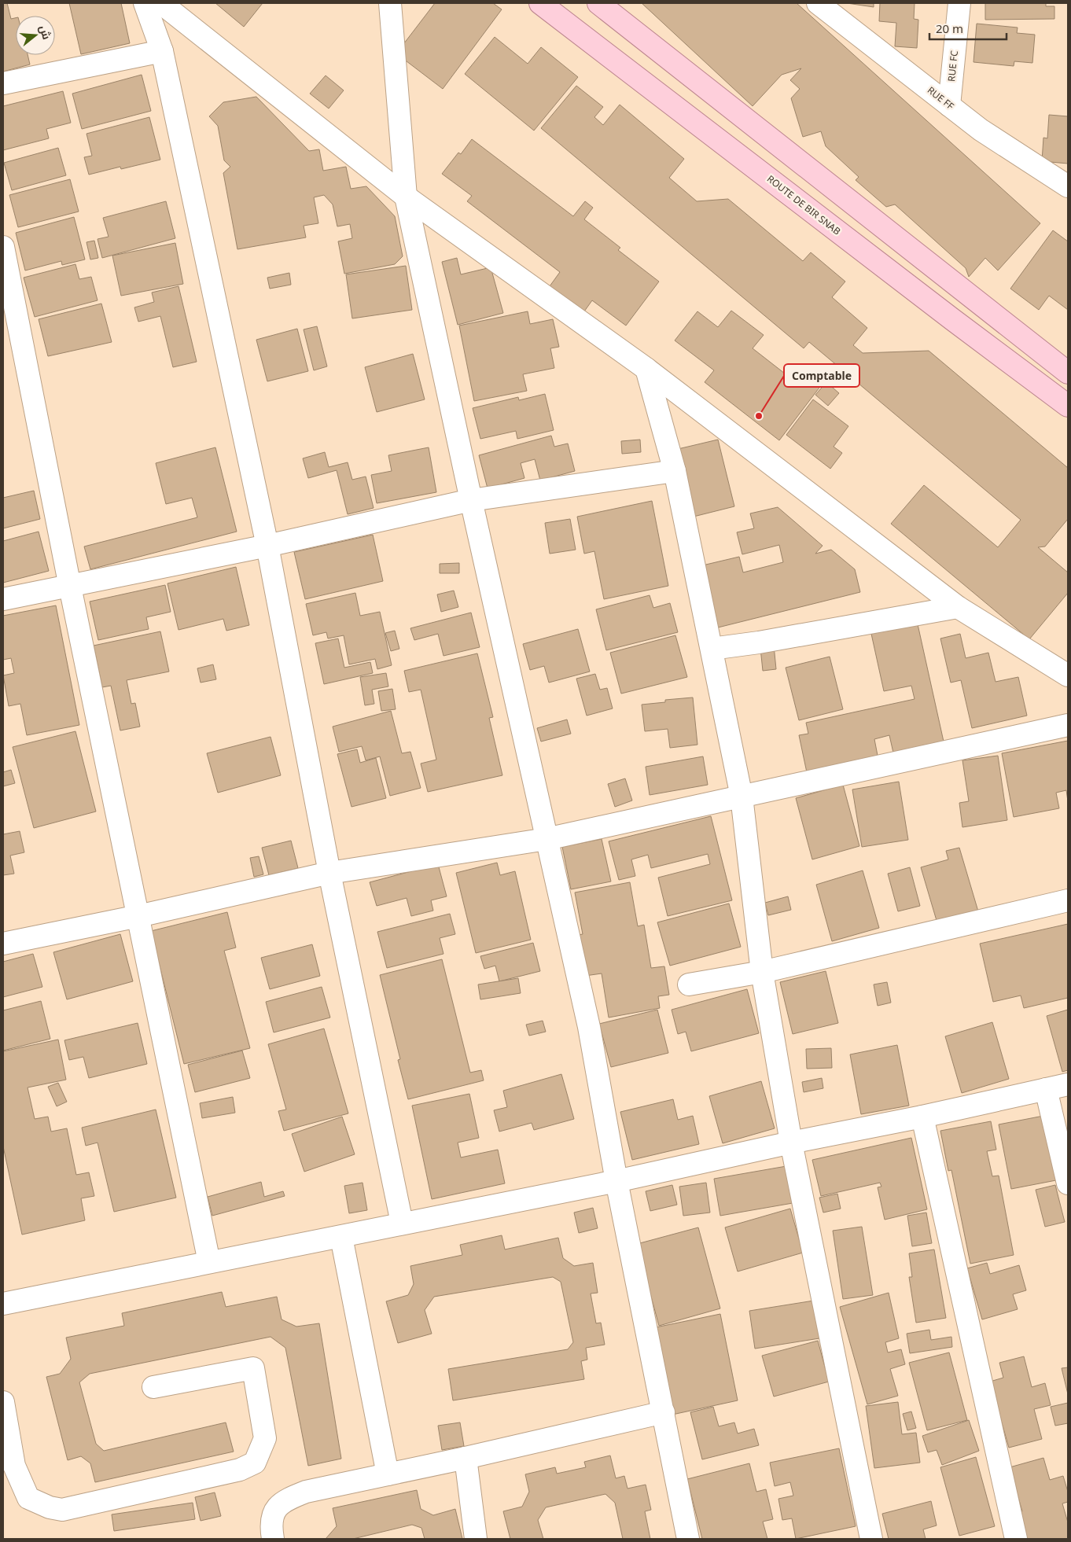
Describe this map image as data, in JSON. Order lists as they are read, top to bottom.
{
  "streets": {
    "main road": ["ROUTE DE BIR SNAB"],
    "street": ["RUE FC", "RUE FF"]
  },
  "crossings": [
    ["RUE FC", "RUE FF"]
  ],
  "places": ["Comptable"],
  "scale_bar": "20 m",
  "north": "right"
}
